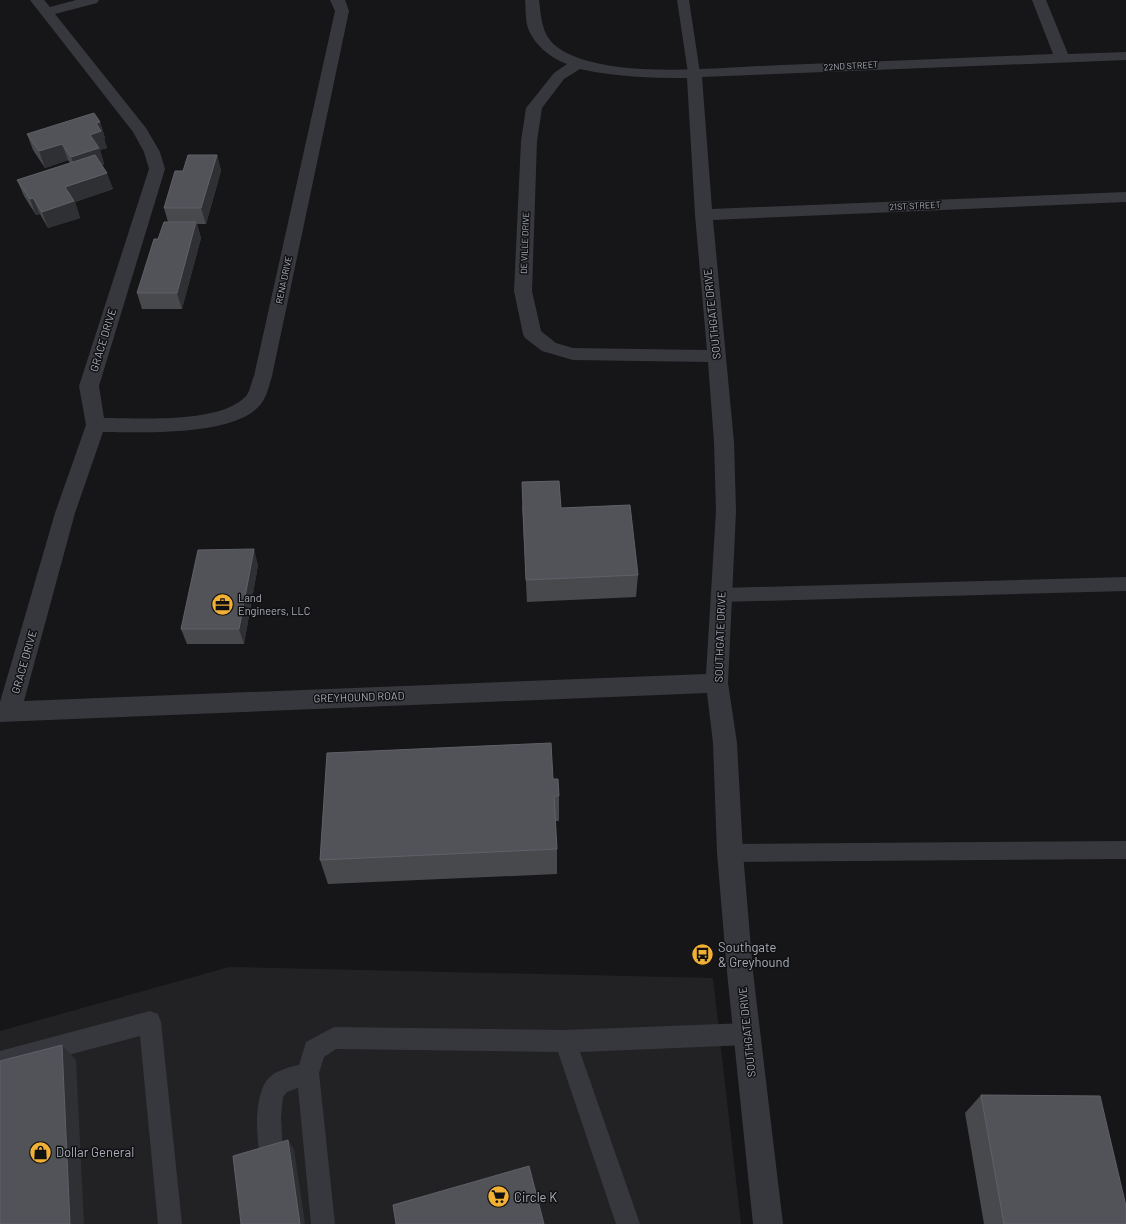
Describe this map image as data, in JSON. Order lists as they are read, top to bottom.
{
  "streets": {
    "street": [
      "22ND STREET",
      "21ST STREET",
      "DE VILLE DRIVE",
      "RENA DRIVE",
      "SOUTHGATE DRIVE",
      "GRACE DRIVE",
      "GREYHOUND ROAD"
    ]
  },
  "crossings": [
    ["22ND STREET", "DE VILLE DRIVE"],
    ["22ND STREET", "SOUTHGATE DRIVE"],
    ["21ST STREET", "SOUTHGATE DRIVE"],
    ["DE VILLE DRIVE", "SOUTHGATE DRIVE"],
    ["RENA DRIVE", "GRACE DRIVE"],
    ["SOUTHGATE DRIVE", "GREYHOUND ROAD"],
    ["GRACE DRIVE", "GREYHOUND ROAD"]
  ],
  "places": {
    "office": ["Land Engineers, LLC"],
    "bus stop": ["Southgate & Greyhound"],
    "shop": ["Dollar General"],
    "supermarket": ["Circle K"]
  }
}
